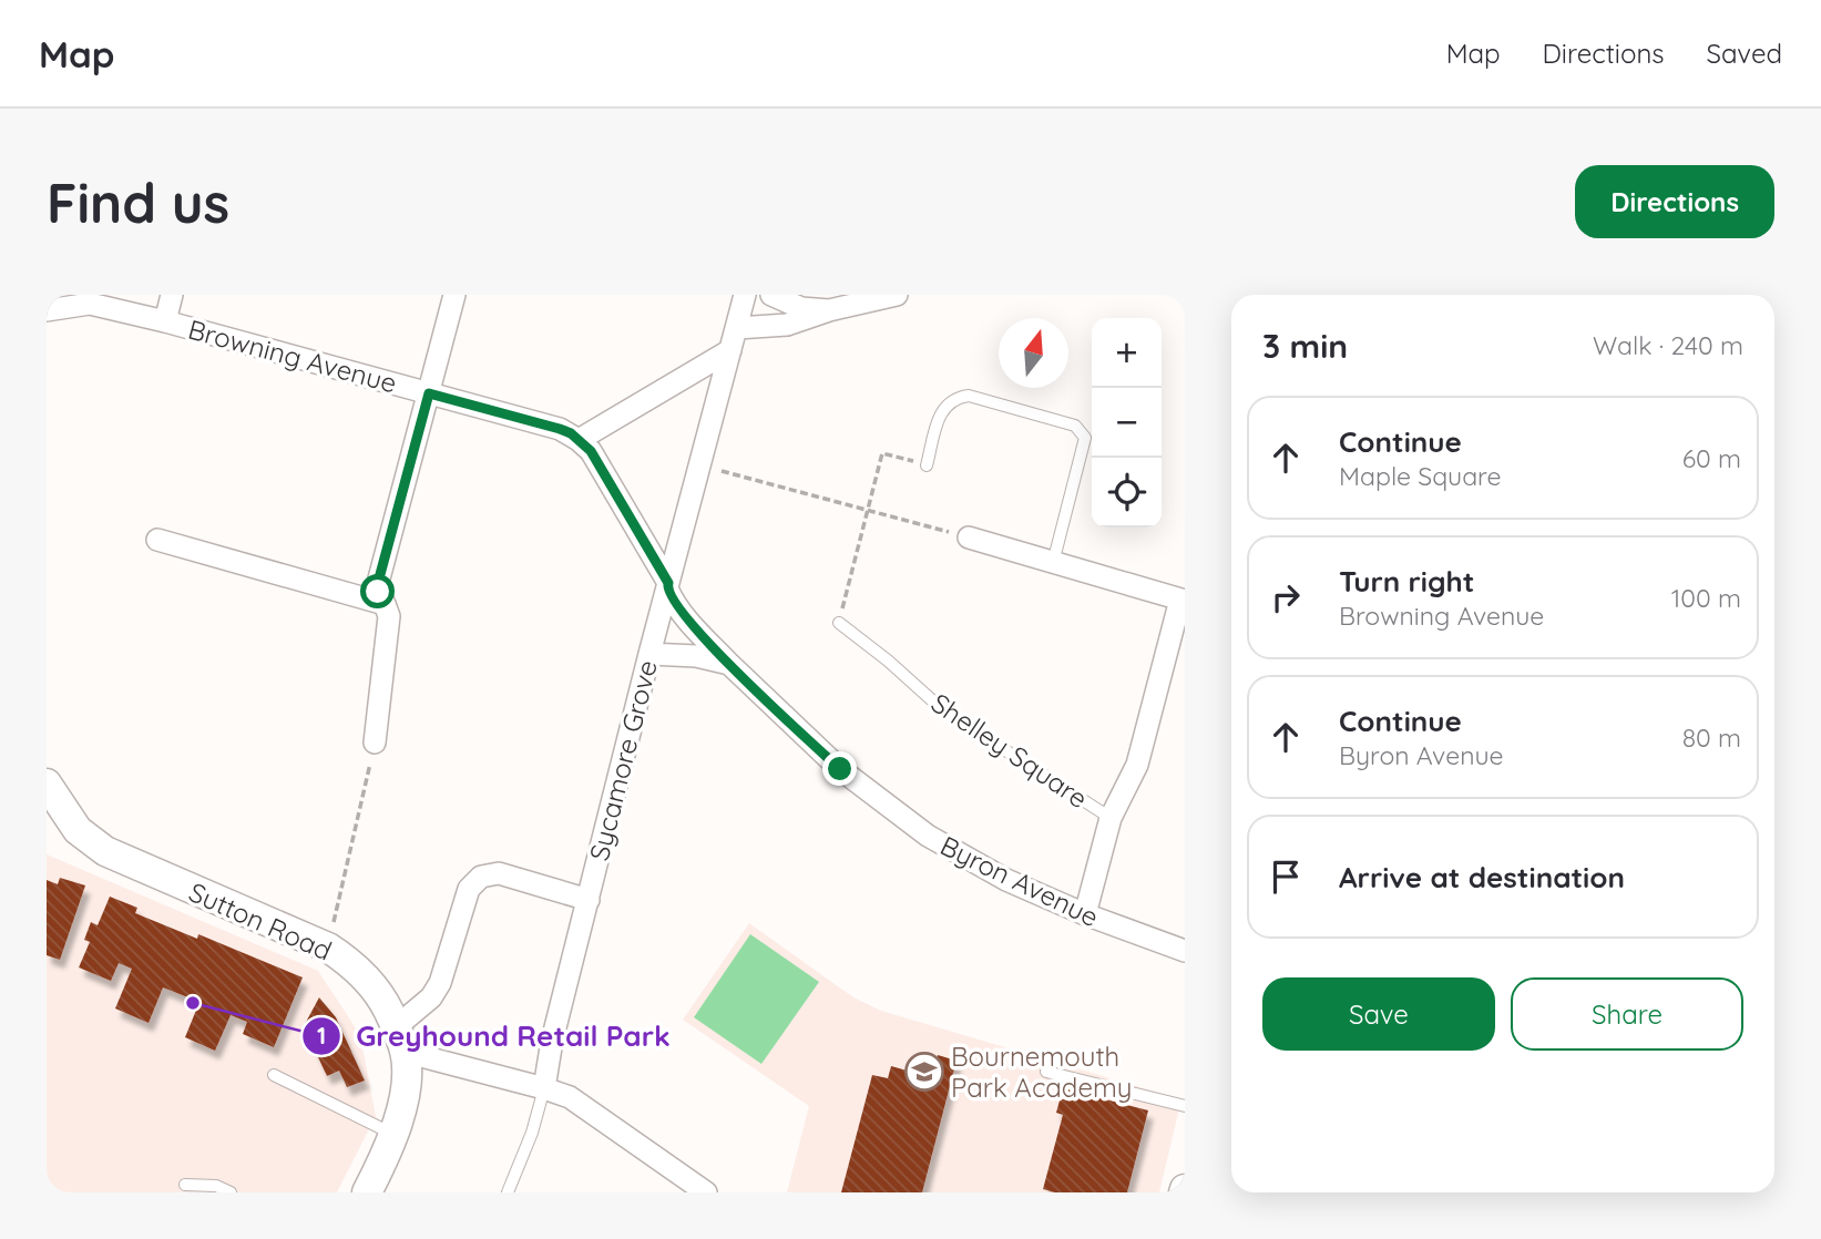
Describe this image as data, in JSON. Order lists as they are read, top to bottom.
{
  "streets": {
    "main road": ["Sutton Road"],
    "street": [
      "Browning Avenue",
      "Shelley Square",
      "Sycamore Grove",
      "Byron Avenue"
    ]
  },
  "crossings": [
    ["Browning Avenue", "Sycamore Grove"],
    ["Browning Avenue", "Byron Avenue"],
    ["Shelley Square", "Byron Avenue"],
    ["Sycamore Grove", "Byron Avenue"]
  ],
  "places": {
    "other": ["Greyhound Retail Park"],
    "school or university": ["Bournemouth Park Academy"]
  },
  "north": "top",
  "page": {
    "header": "Map",
    "nav": ["Map", "Directions", "Saved"],
    "buttons": [
      "Directions",
      ["Save", "Share"]
    ],
    "title": "Find us",
    "heading": ["3 min", "Walk · 240 m"],
    "map_buttons": ["+", "−"],
    "list": [
      ["Continue", "Maple Square", "60 m"],
      ["Turn right", "Browning Avenue", "100 m"],
      ["Continue", "Byron Avenue", "80 m"],
      "Arrive at destination"
    ]
  }
}
